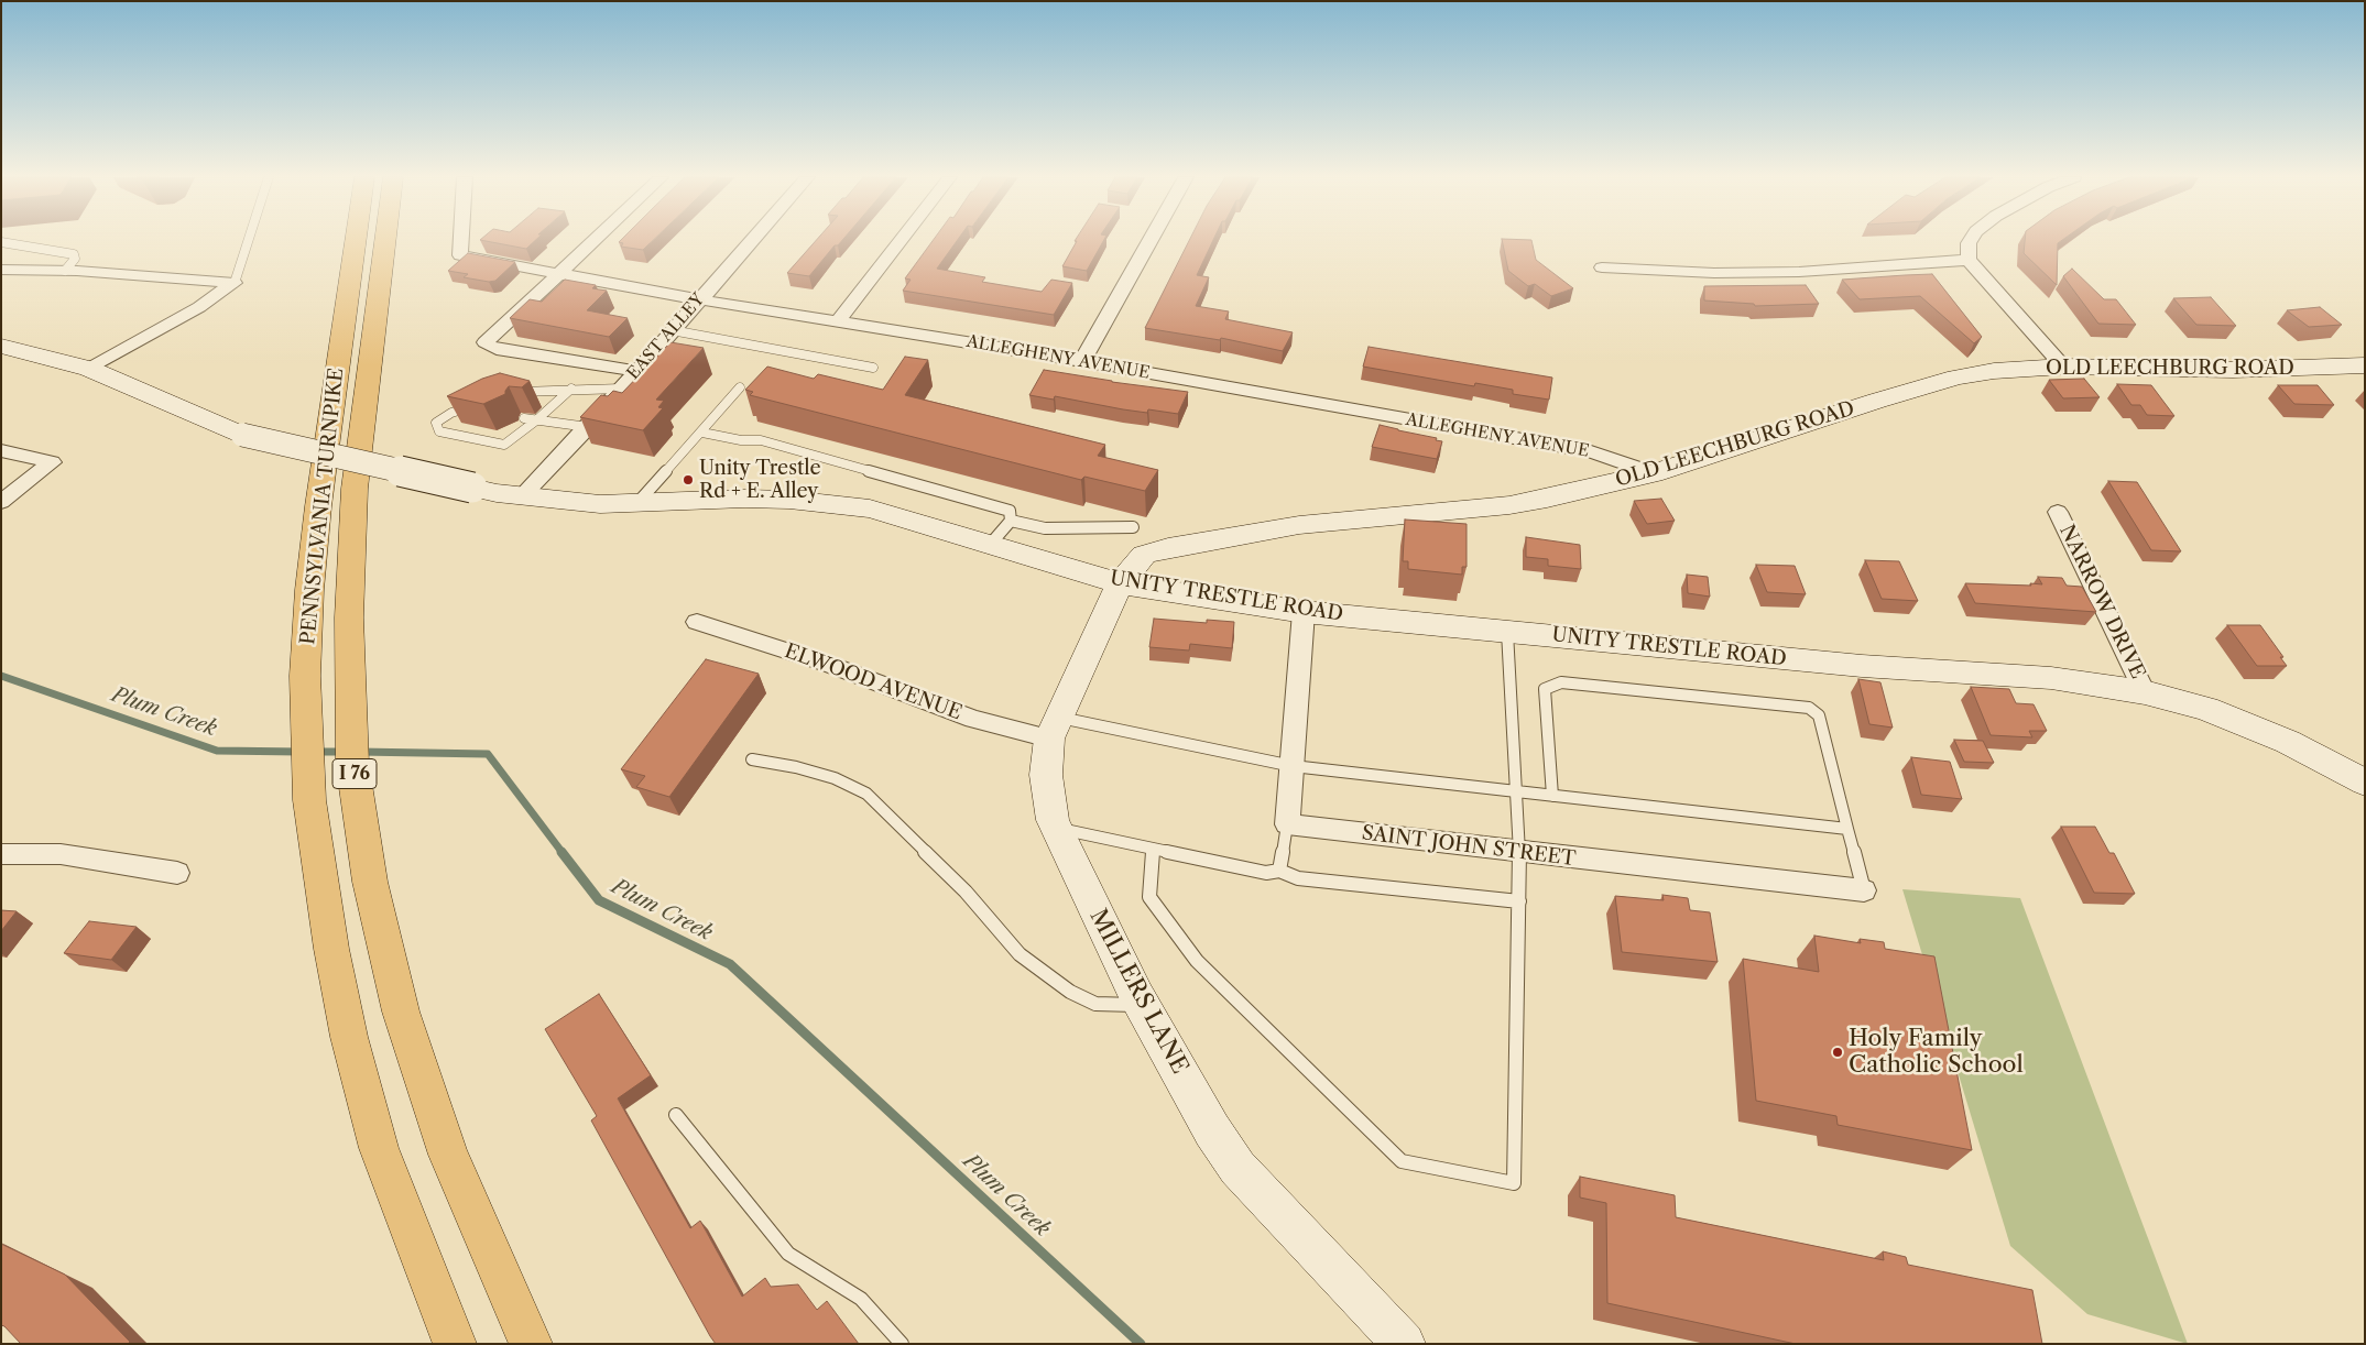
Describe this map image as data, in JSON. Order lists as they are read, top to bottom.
{
  "streets": {
    "highway": ["PENNSYLVANIA TURNPIKE", "I 76"],
    "street": [
      "EAST ALLEY",
      "ALLEGHENY AVENUE",
      "OLD LEECHBURG ROAD",
      "UNITY TRESTLE ROAD",
      "NARROW DRIVE",
      "ELWOOD AVENUE",
      "SAINT JOHN STREET",
      "MILLERS LANE"
    ]
  },
  "crossings": [
    ["EAST ALLEY", "ALLEGHENY AVENUE"],
    ["EAST ALLEY", "UNITY TRESTLE ROAD"],
    ["ALLEGHENY AVENUE", "OLD LEECHBURG ROAD"],
    ["OLD LEECHBURG ROAD", "UNITY TRESTLE ROAD"],
    ["OLD LEECHBURG ROAD", "MILLERS LANE"],
    ["UNITY TRESTLE ROAD", "NARROW DRIVE"],
    ["UNITY TRESTLE ROAD", "MILLERS LANE"],
    ["ELWOOD AVENUE", "MILLERS LANE"]
  ],
  "water": ["Plum Creek"],
  "places": ["Unity Trestle Rd + E. Alley", "Holy Family Catholic School"]
}
